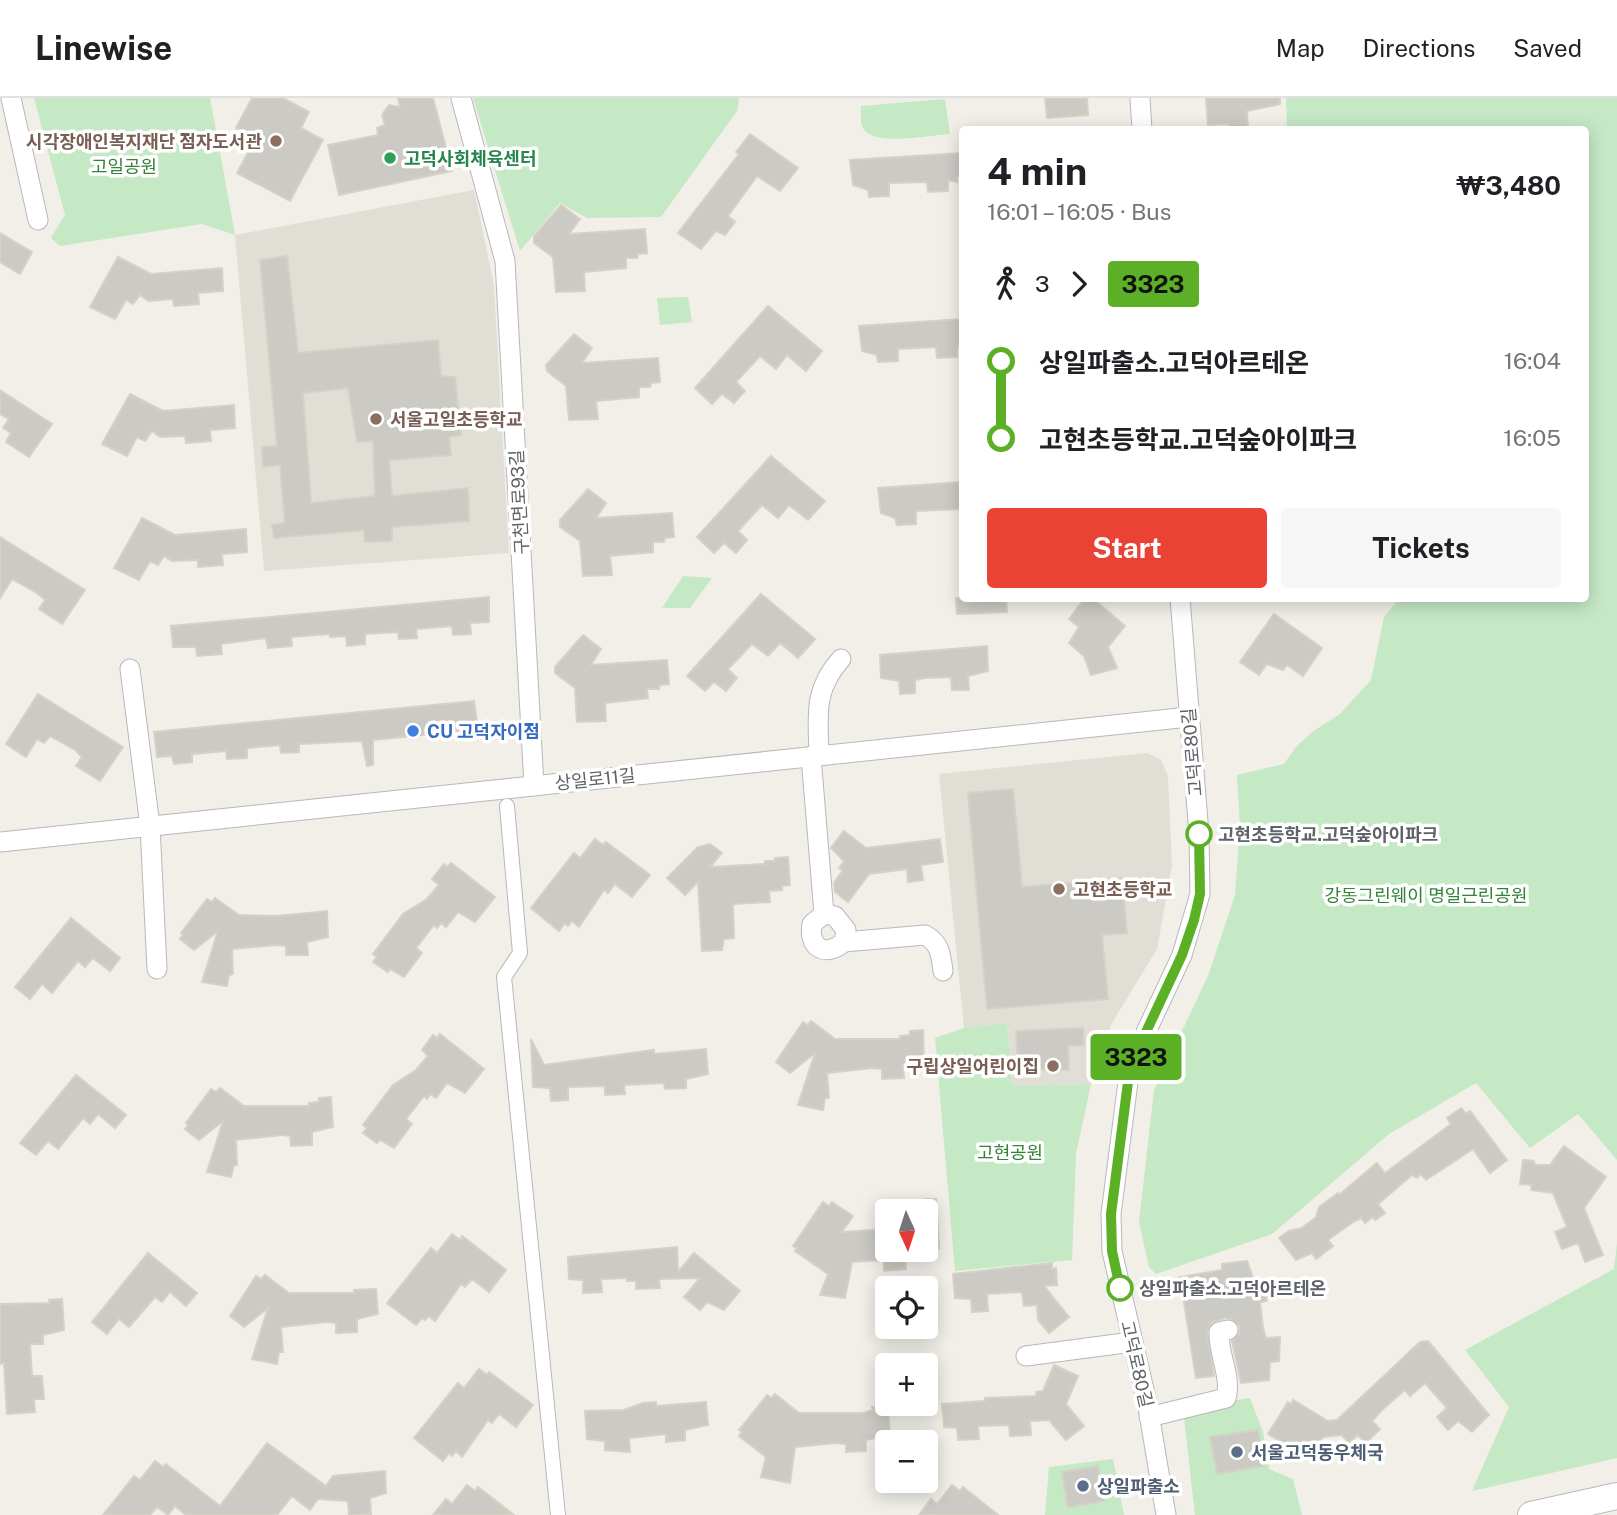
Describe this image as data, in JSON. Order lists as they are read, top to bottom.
{
  "streets": {
    "street": ["구천면로93길", "고덕로80길", "상일로11길"]
  },
  "crossings": [
    ["구천면로93길", "상일로11길"],
    ["고덕로80길", "상일로11길"]
  ],
  "parks": ["고일공원", "강동그린웨이 명일근린공원", "고현공원"],
  "places": [
    "시각장애인복지재단 점자도서관",
    "고덕사회체육센터",
    "서울고일초등학교",
    "CU 고덕자이점",
    "고현초등학교.고덕숲아이파크",
    "고현초등학교",
    "구립상일어린이집",
    "상일파출소.고덕아르테온",
    "서울고덕동우체국",
    "상일파출소"
  ],
  "lines": ["bus line 3323"],
  "north": "bottom",
  "page": {
    "header": "Linewise",
    "nav": ["Map", "Directions", "Saved"],
    "on_map": "3323",
    "heading": ["4 min", "16:01 – 16:05 · Bus", "₩3,480"],
    "legs": ["3", "3323"],
    "list": [
      {
        "name": "상일파출소.고덕아르테온",
        "value": "16:04"
      },
      {
        "name": "고현초등학교.고덕숲아이파크",
        "value": "16:05"
      }
    ],
    "buttons": ["Start", "Tickets"],
    "map_buttons": ["+", "−"]
  }
}
